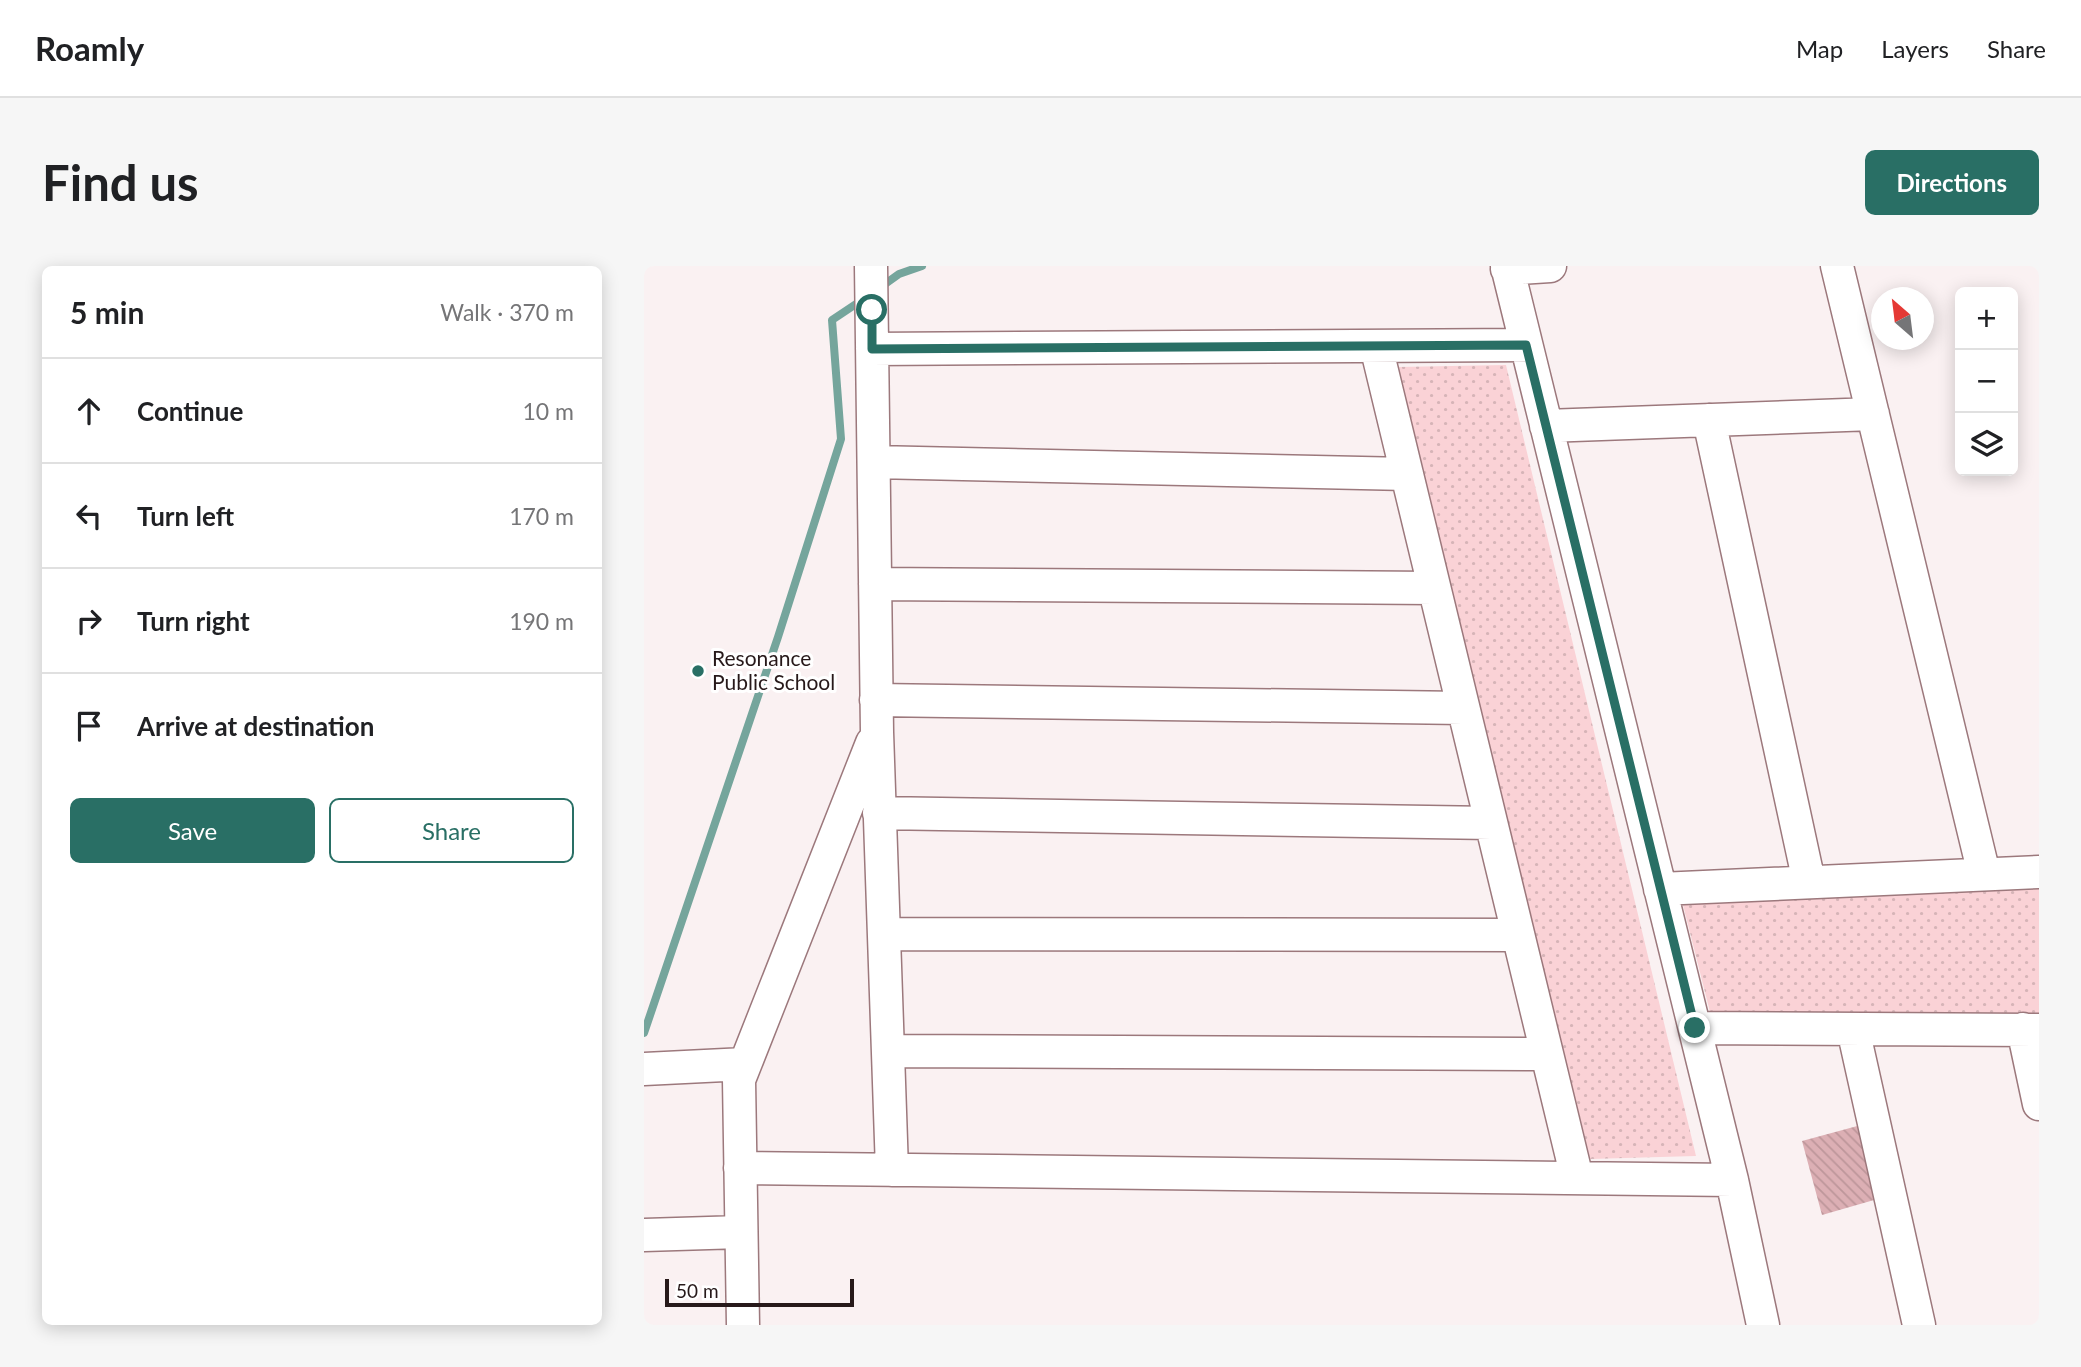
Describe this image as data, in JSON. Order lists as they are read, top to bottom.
{
  "places": ["Resonance Public School"],
  "scale_bar": "50 m",
  "north": "top left",
  "page": {
    "header": "Roamly",
    "nav": ["Map", "Layers", "Share"],
    "buttons": [
      "Directions",
      ["Save", "Share"]
    ],
    "title": "Find us",
    "heading": ["5 min", "Walk · 370 m"],
    "map_buttons": ["+", "−"],
    "list": [
      ["Continue", "10 m"],
      ["Turn left", "170 m"],
      ["Turn right", "190 m"],
      "Arrive at destination"
    ],
    "scale": "50 m"
  }
}
